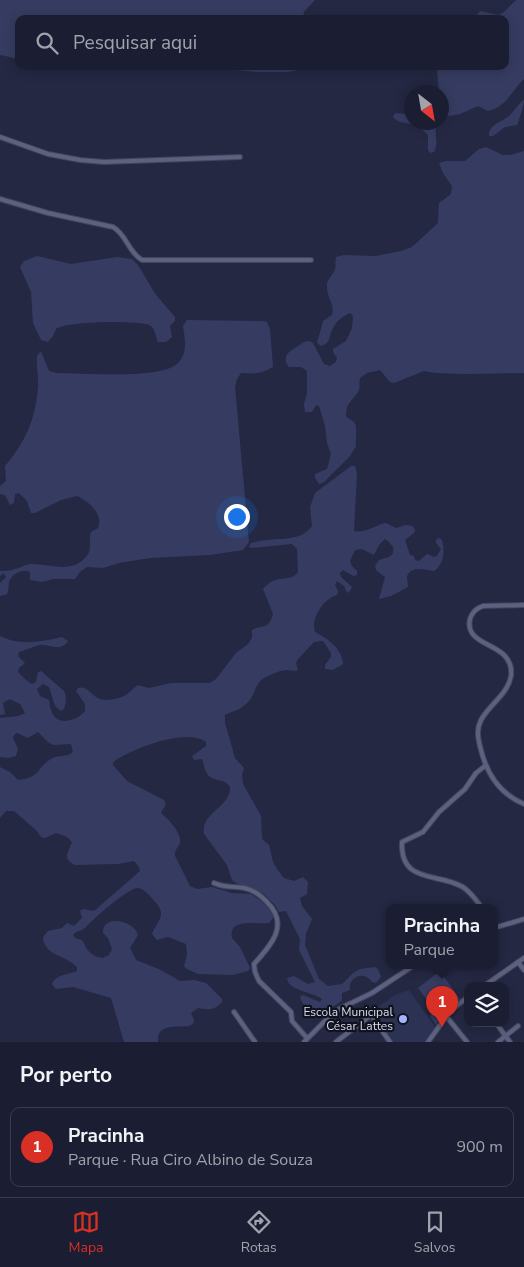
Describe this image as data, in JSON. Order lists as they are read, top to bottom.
{
  "places": ["Escola Municipal César Lattes"],
  "north": "bottom right",
  "page": {
    "search": "Pesquisar aqui",
    "popup": ["Pracinha", "Parque"],
    "pins": "1",
    "heading": "Por perto",
    "list": [
      {
        "mark": "1",
        "name": "Pracinha",
        "note": "Parque · Rua Ciro Albino de Souza",
        "value": "900 m"
      }
    ],
    "nav": ["Mapa", "Rotas", "Salvos"]
  }
}
